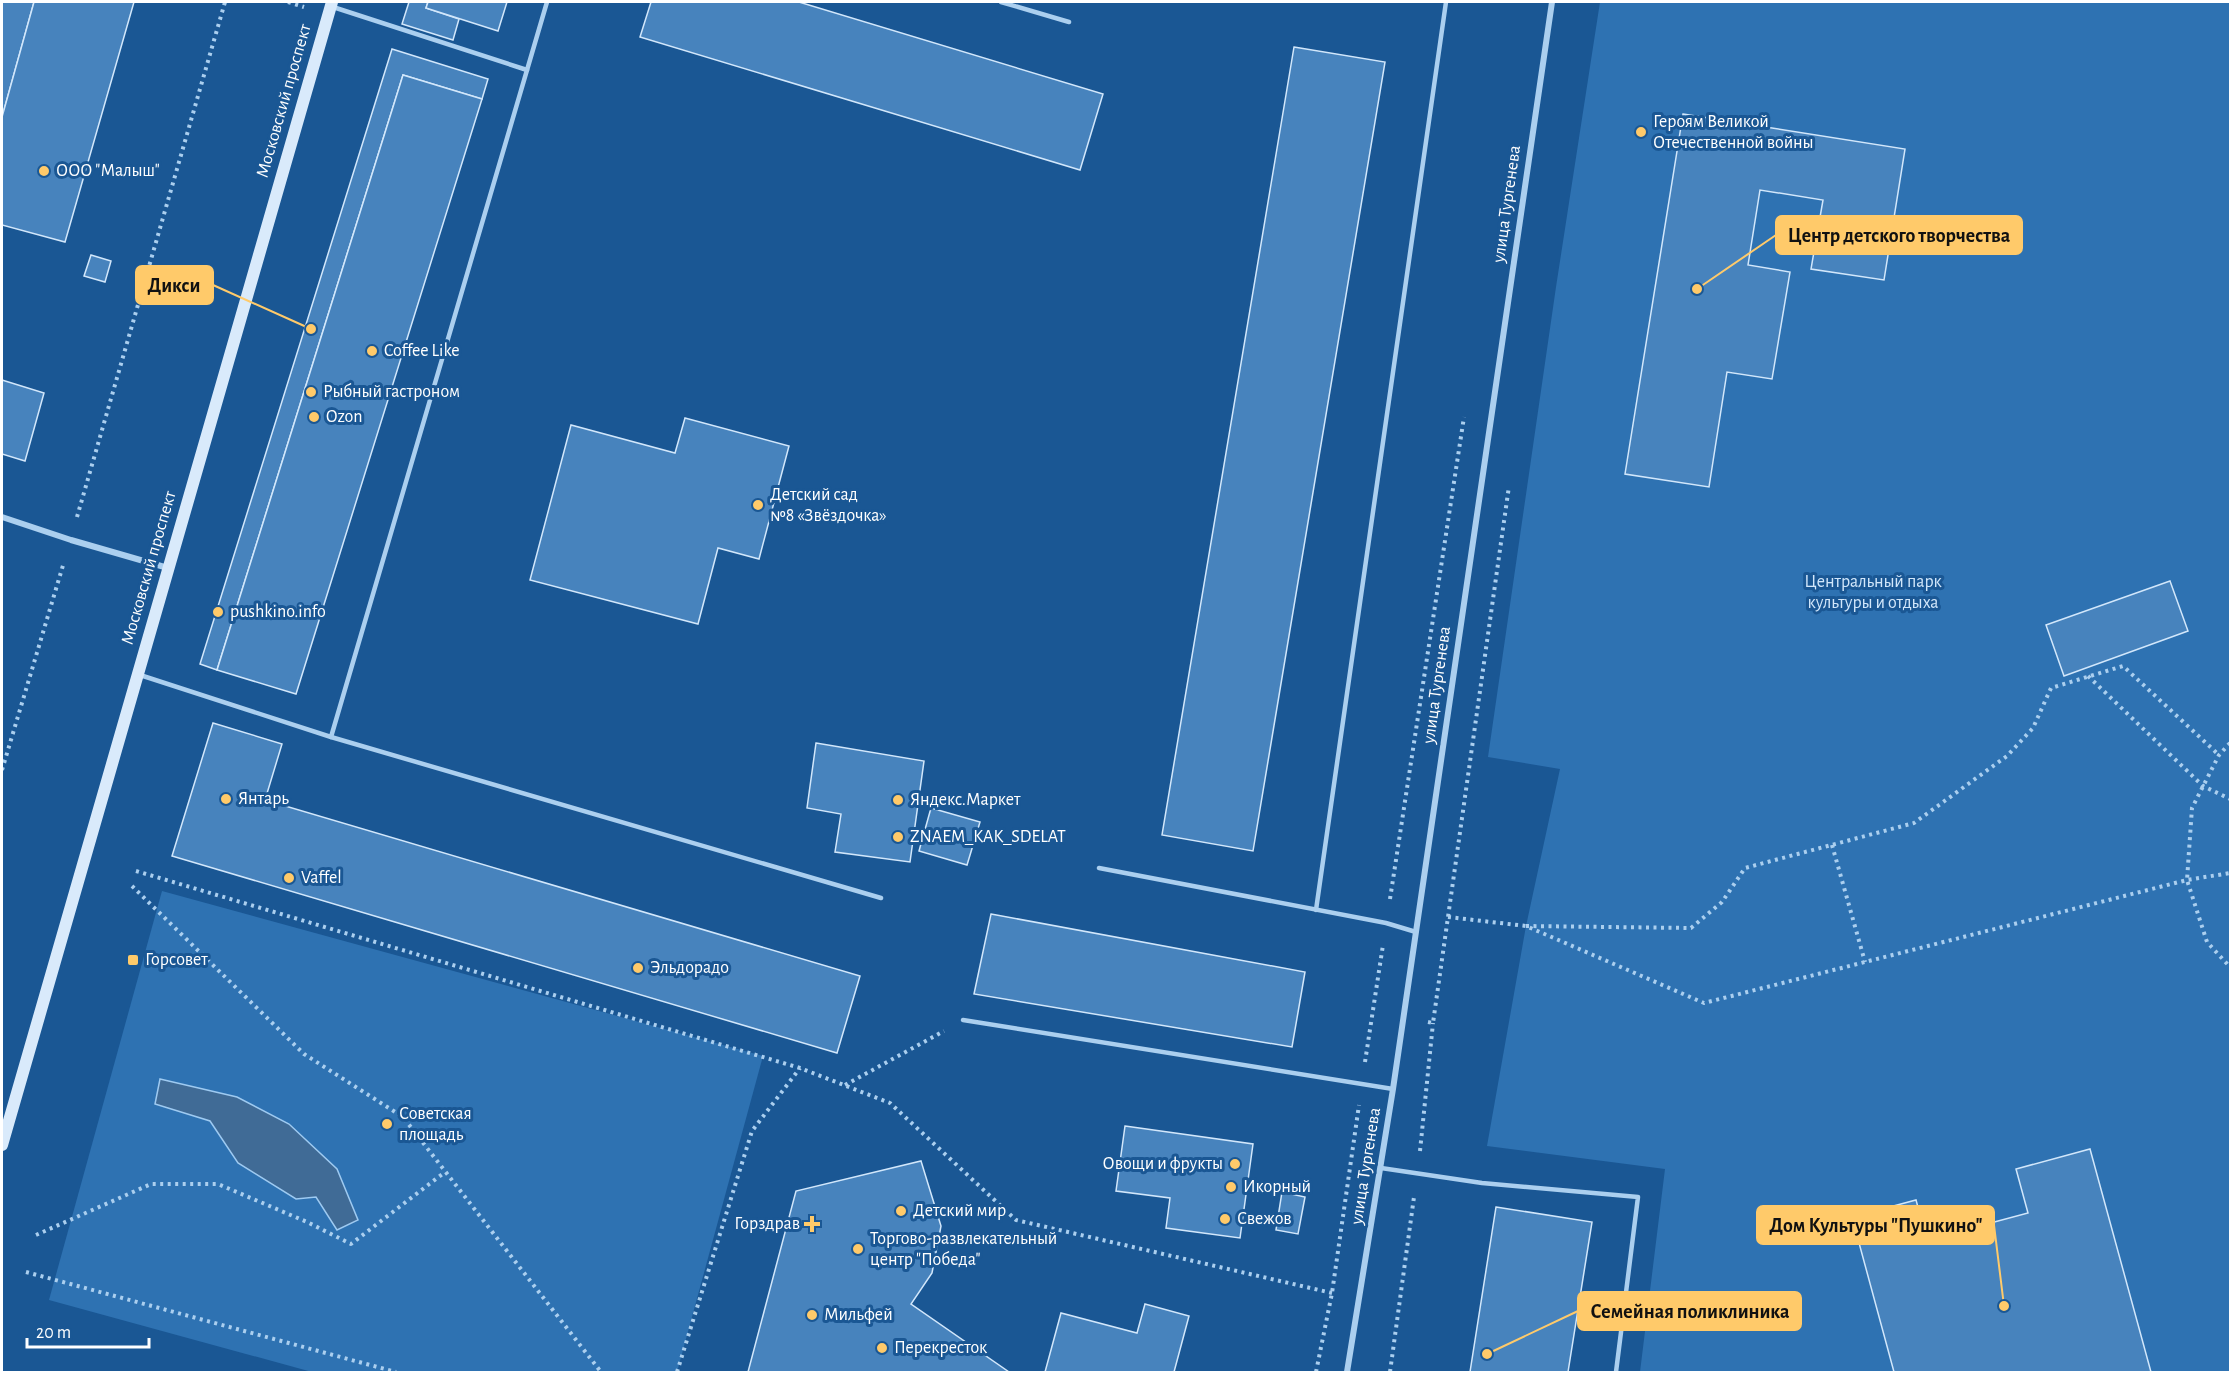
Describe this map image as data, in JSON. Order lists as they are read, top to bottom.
{
  "streets": {
    "main road": ["Московский проспект"],
    "street": ["улица Тургенева"]
  },
  "parks": ["Центральный парк культуры и отдыха"],
  "places": {
    "other": [
      "Героям Великой Отечественной войны",
      "ООО \"Малыш\"",
      "Центр детского творчества",
      "Дикси",
      "Coffee Like",
      "Рыбный гастроном",
      "Ozon",
      "Детский сад №8 «Звёздочка»",
      "pushkino.info",
      "Янтарь",
      "Яндекс.Маркет",
      "ZNAEM_KAK_SDELAT",
      "Vaffel",
      "Эльдорадо",
      "Советская площадь",
      "Овощи и фрукты",
      "Икорный",
      "Детский мир",
      "Свежов",
      "Торгово-развлекательный центр \"Победа\"",
      "Дом Культуры \"Пушкино\"",
      "Мильфей",
      "Перекресток",
      "Семейная поликлиника"
    ],
    "transit": ["Горсовет"],
    "health": ["Горздрав"]
  },
  "scale_bar": "20 m"
}
